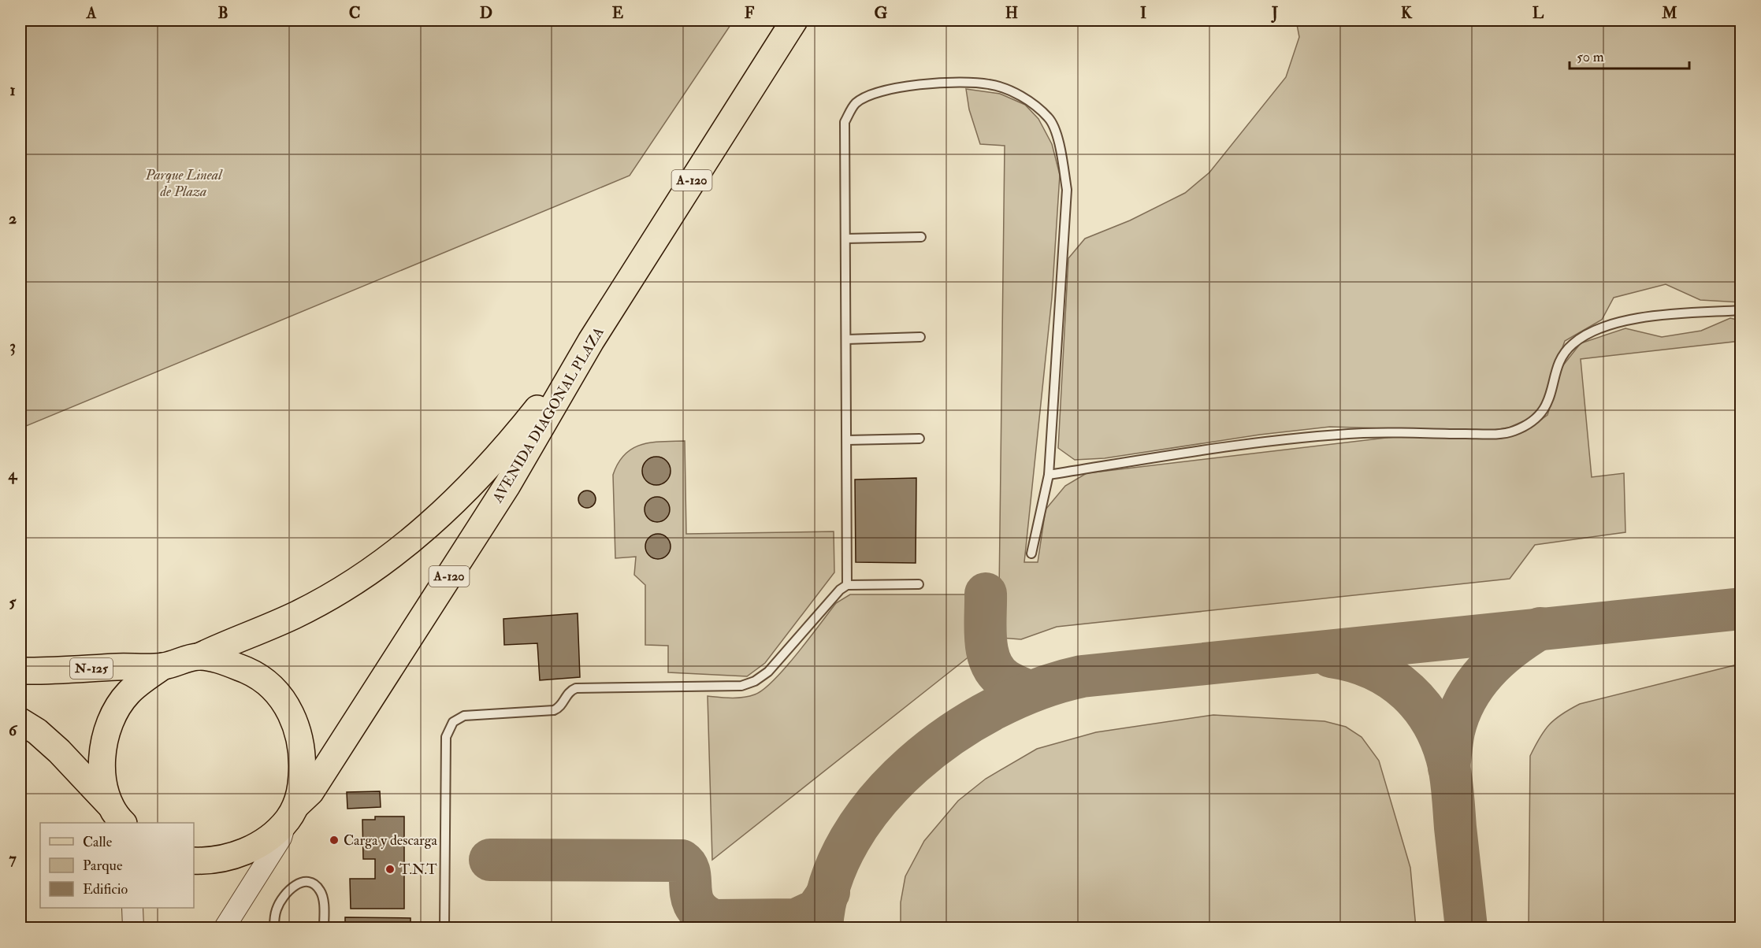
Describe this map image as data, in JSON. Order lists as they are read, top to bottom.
{
  "streets": {
    "main road": ["A-120", "AVENIDA DIAGONAL PLAZA", "N-125"]
  },
  "crossings": [
    ["A-120", "AVENIDA DIAGONAL PLAZA"]
  ],
  "parks": ["Parque Lineal de Plaza"],
  "places": ["Carga y descarga", "T.N.T"],
  "legend": ["Calle", "Parque", "Edificio"],
  "scale_bar": "50 m",
  "grid": {
    "columns": [
      "A",
      "B",
      "C",
      "D",
      "E",
      "F",
      "G",
      "H",
      "I",
      "J",
      "K",
      "L",
      "M"
    ],
    "rows": [
      "1",
      "2",
      "3",
      "4",
      "5",
      "6",
      "7"
    ]
  }
}
